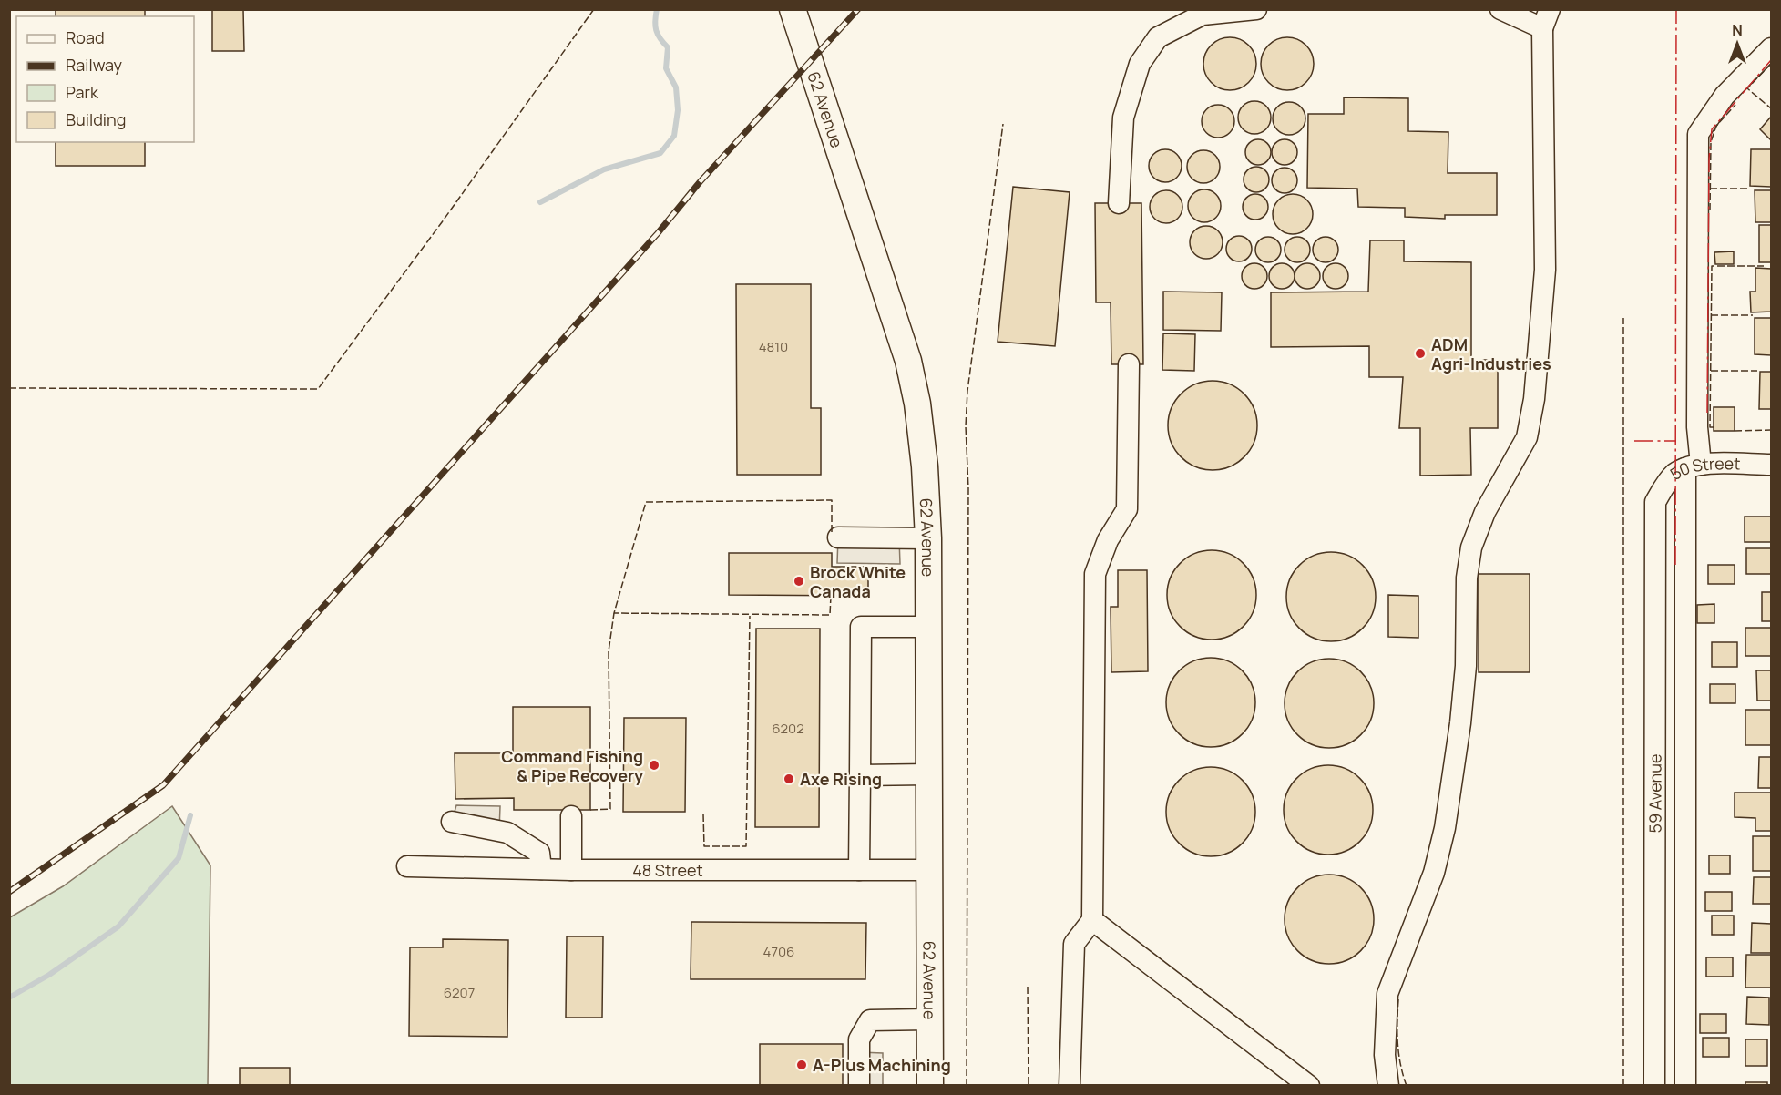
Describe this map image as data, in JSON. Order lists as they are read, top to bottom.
{
  "streets": {
    "main road": ["62 Avenue"],
    "street": ["50 Street", "59 Avenue", "48 Street"]
  },
  "crossings": [
    ["62 Avenue", "48 Street"],
    ["50 Street", "59 Avenue"]
  ],
  "places": [
    "ADM Agri-Industries",
    "Brock White Canada",
    "Command Fishing & Pipe Recovery",
    "Axe Rising",
    "A-Plus Machining"
  ],
  "house_numbers": [
    "4810",
    "6202",
    "4706",
    "6207"
  ],
  "legend": [
    "Road",
    "Railway",
    "Park",
    "Building"
  ],
  "north": "top"
}
